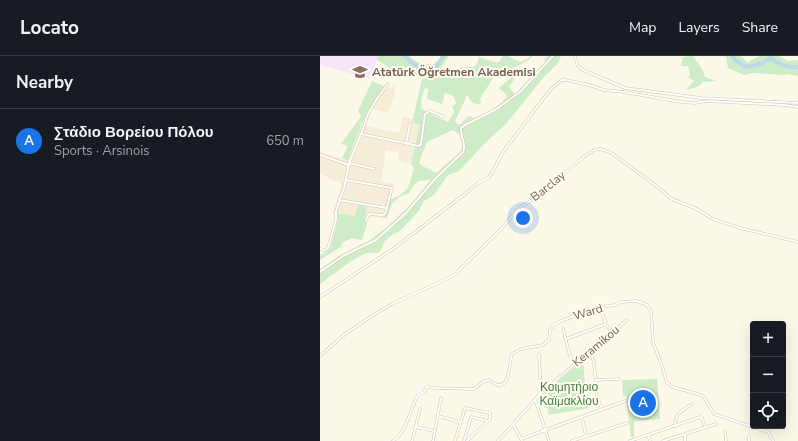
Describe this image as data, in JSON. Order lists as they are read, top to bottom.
{
  "streets": {
    "street": ["Barclay", "Ward", "Keramikou"]
  },
  "parks": ["Κοιμητήριο Καϊμακλίου"],
  "places": {
    "school or university": ["Atatürk Öğretmen Akademisi"]
  },
  "page": {
    "header": "Locato",
    "nav": ["Map", "Layers", "Share"],
    "heading": "Nearby",
    "list": [
      {
        "mark": "A",
        "name": "Στάδιο Βορείου Πόλου",
        "note": "Sports · Arsinois",
        "value": "650 m"
      }
    ],
    "map_buttons": ["+", "−"],
    "pins": "A"
  }
}
